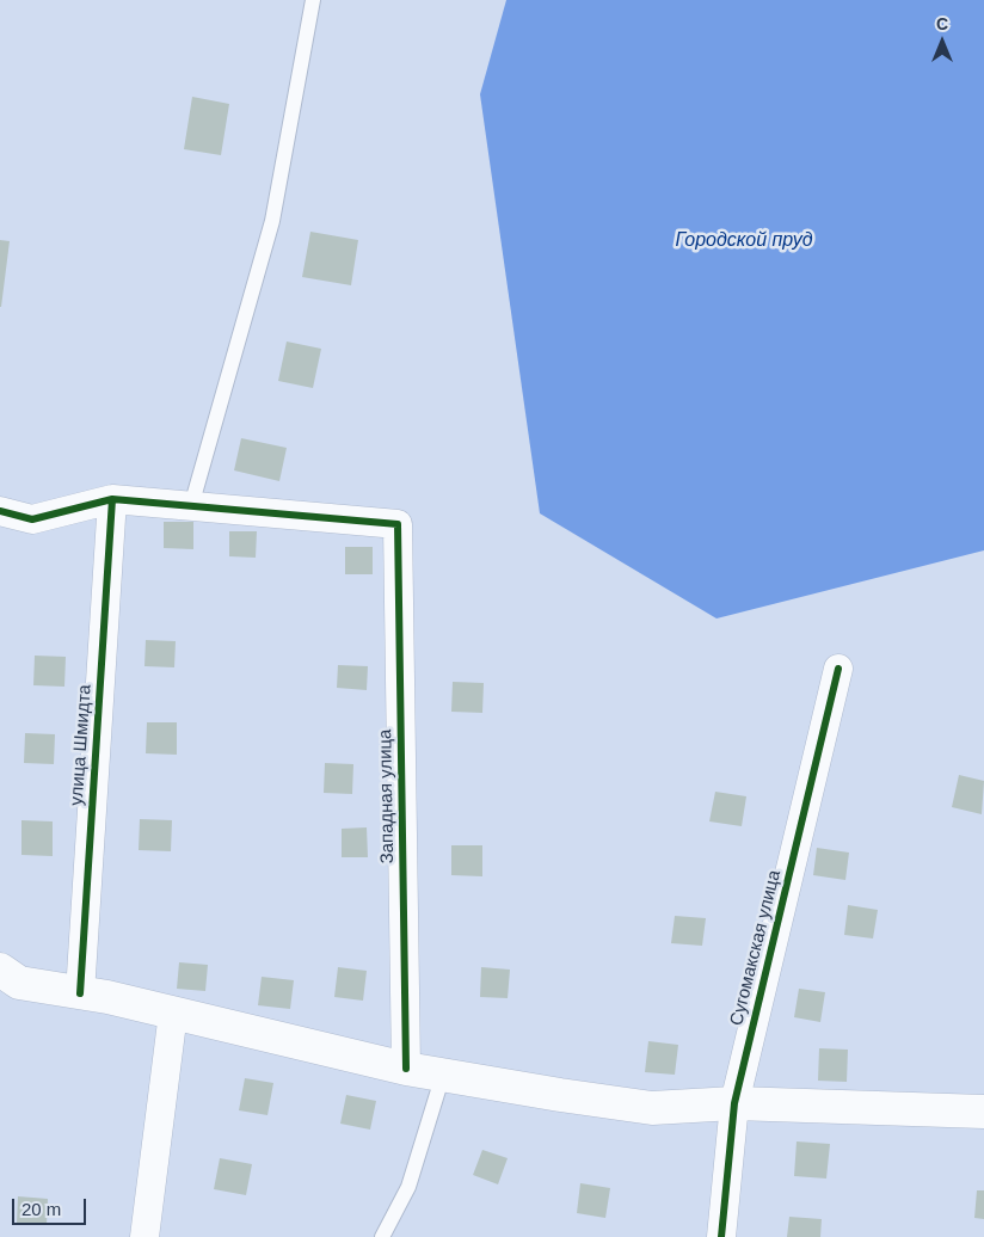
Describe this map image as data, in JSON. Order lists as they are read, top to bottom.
{
  "streets": {
    "street": ["улица Шмидта", "Западная улица", "Сугомакская улица"]
  },
  "water": ["Городской пруд"],
  "scale_bar": "20 m",
  "north": "top"
}
